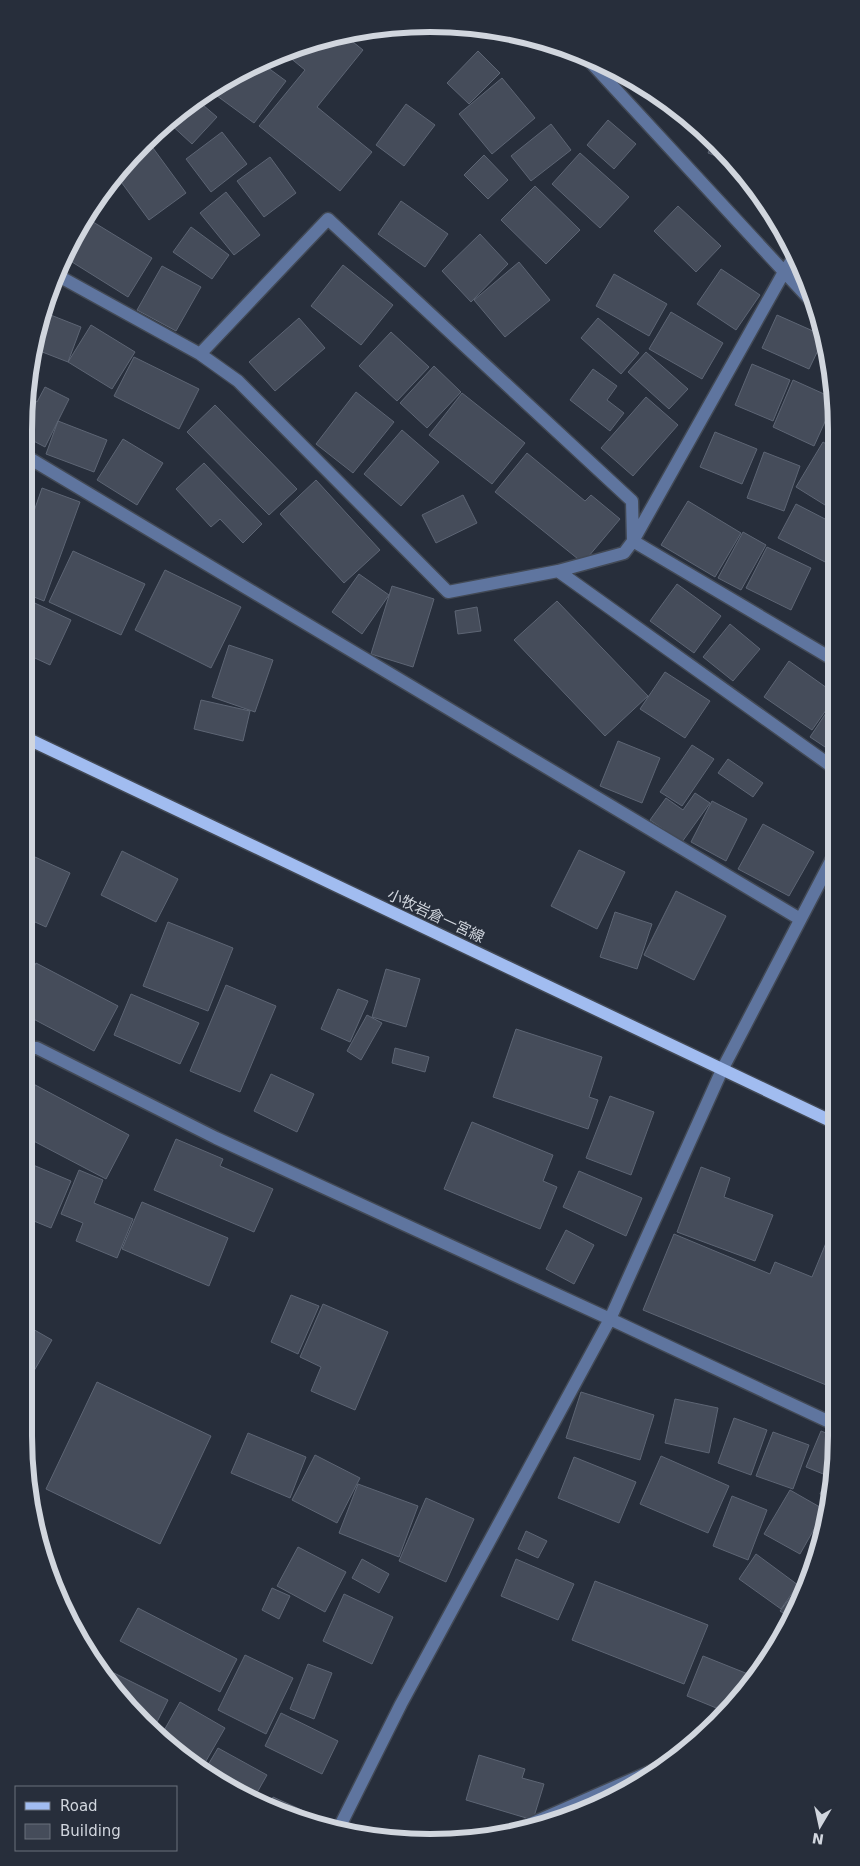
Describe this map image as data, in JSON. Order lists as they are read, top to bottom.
{
  "streets": {
    "main road": ["小牧岩倉一宮線"]
  },
  "legend": ["Road", "Building"],
  "north": "bottom"
}
